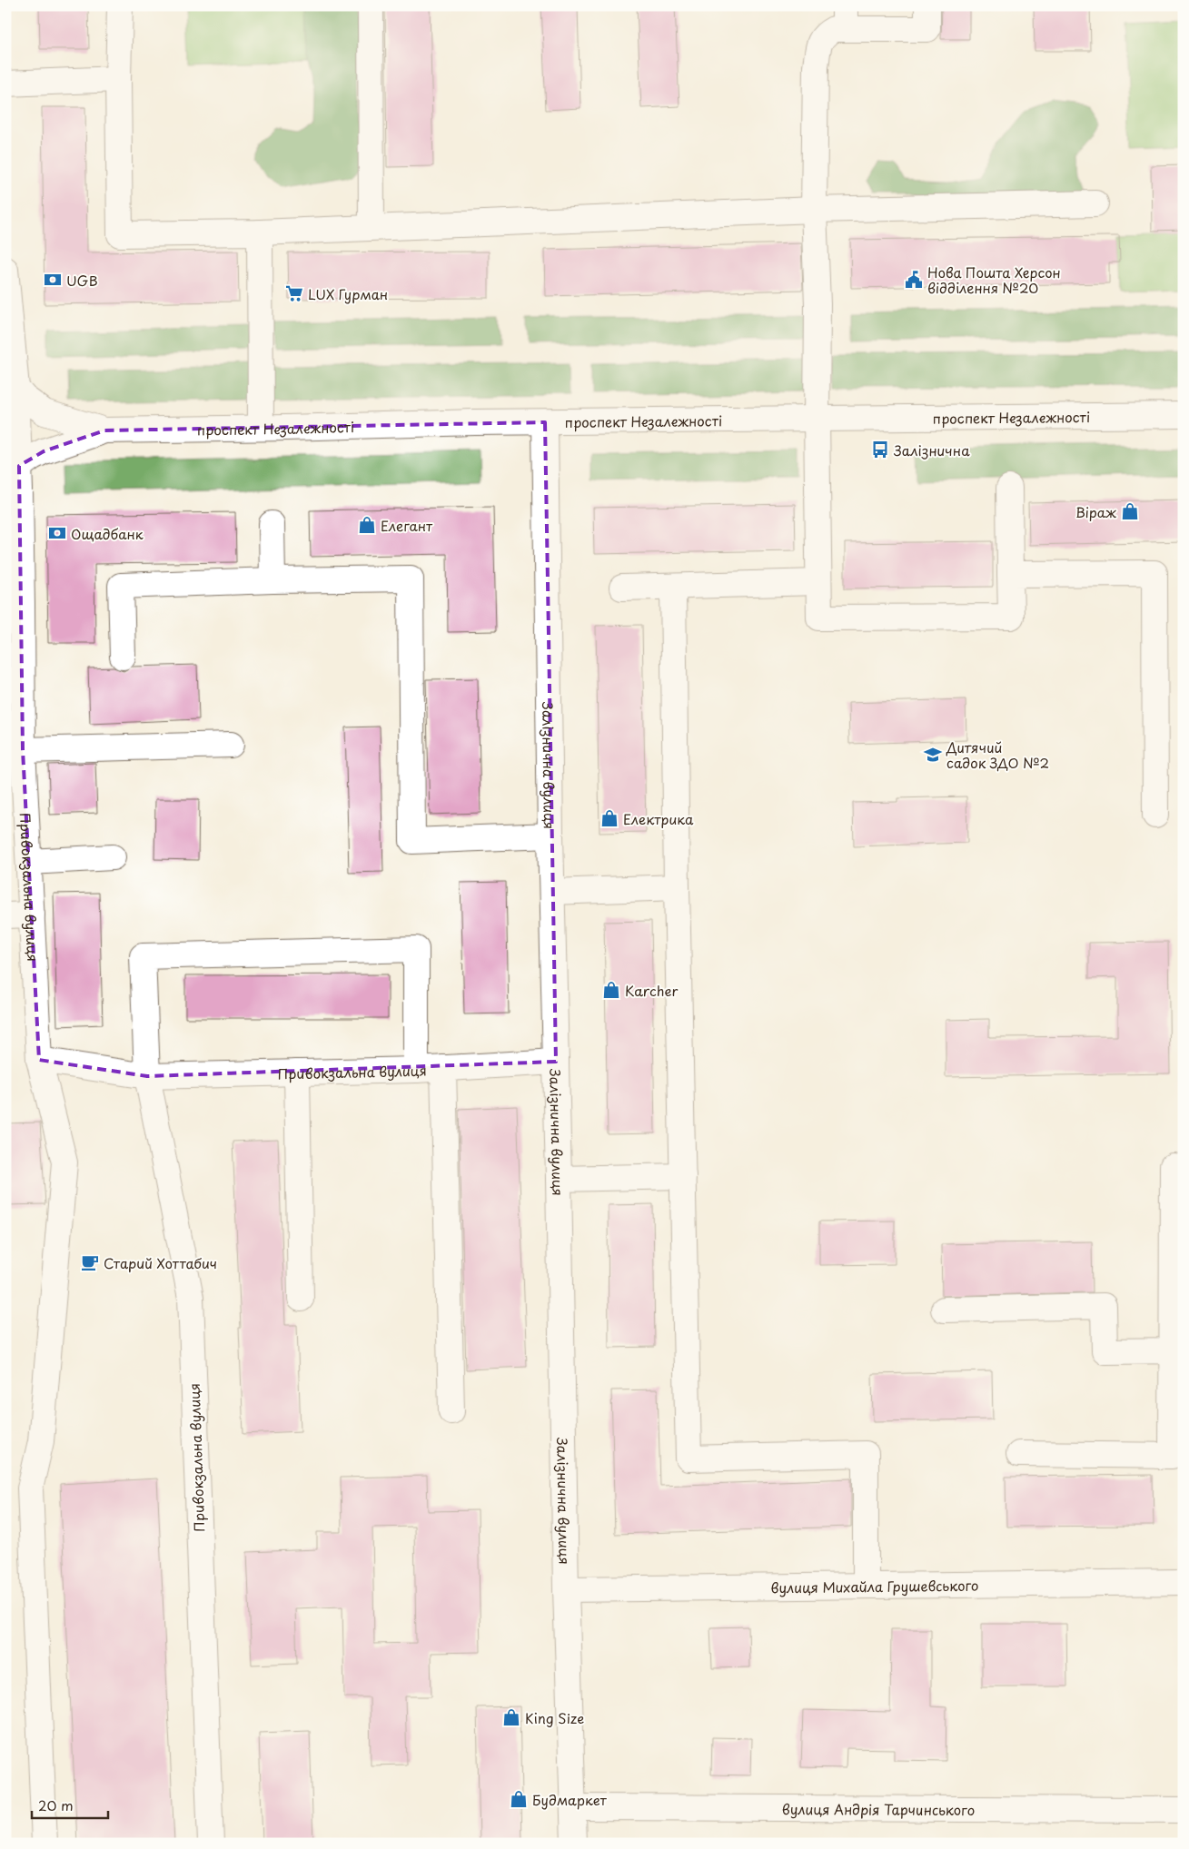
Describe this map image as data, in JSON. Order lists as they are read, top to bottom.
{
  "streets": {
    "street": [
      "проспект Незалежності",
      "Залізнична вулиця",
      "Привокзальна вулиця",
      "вулиця Михайла Грушевського",
      "вулиця Андрія Тарчинського"
    ]
  },
  "crossings": [
    ["проспект Незалежності", "Залізнична вулиця"],
    ["проспект Незалежності", "Привокзальна вулиця"],
    ["Залізнична вулиця", "Привокзальна вулиця"],
    ["Залізнична вулиця", "вулиця Михайла Грушевського"],
    ["Залізнична вулиця", "вулиця Андрія Тарчинського"]
  ],
  "places": {
    "bank": ["UGB", "Ощадбанк"],
    "public building": ["Нова Пошта Херсон відділення №20"],
    "supermarket": ["LUX Гурман"],
    "bus stop": ["Залізнична"],
    "shop": [
      "Віраж",
      "Елегант",
      "Електрика",
      "Karcher",
      "King Size",
      "Будмаркет"
    ],
    "school or university": ["Дитячий садок ЗДО №2"],
    "cafe": ["Старий Хоттабич"]
  },
  "scale_bar": "20 m"
}
